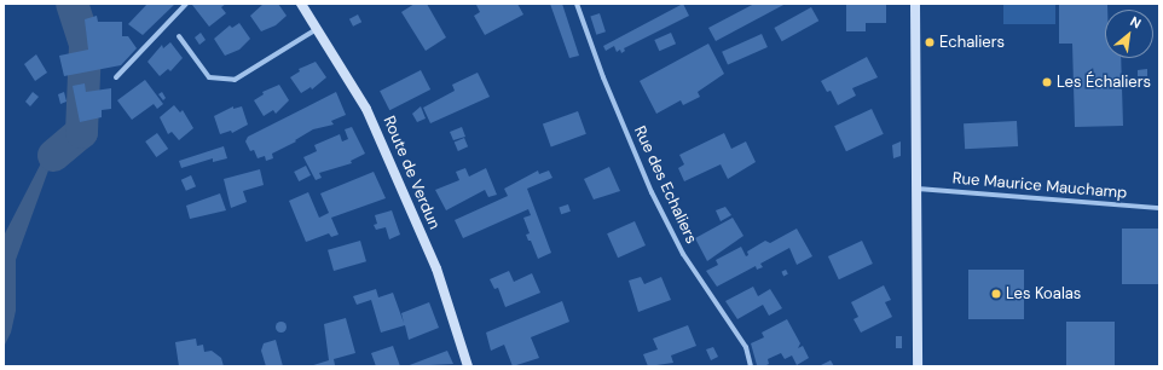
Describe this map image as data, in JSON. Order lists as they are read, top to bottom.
{
  "streets": {
    "main road": ["Route de Verdun"],
    "street": ["Rue des Echaliers", "Rue Maurice Mauchamp"]
  },
  "places": ["Echaliers", "Les Échaliers", "Les Koalas"],
  "north": "top right"
}
